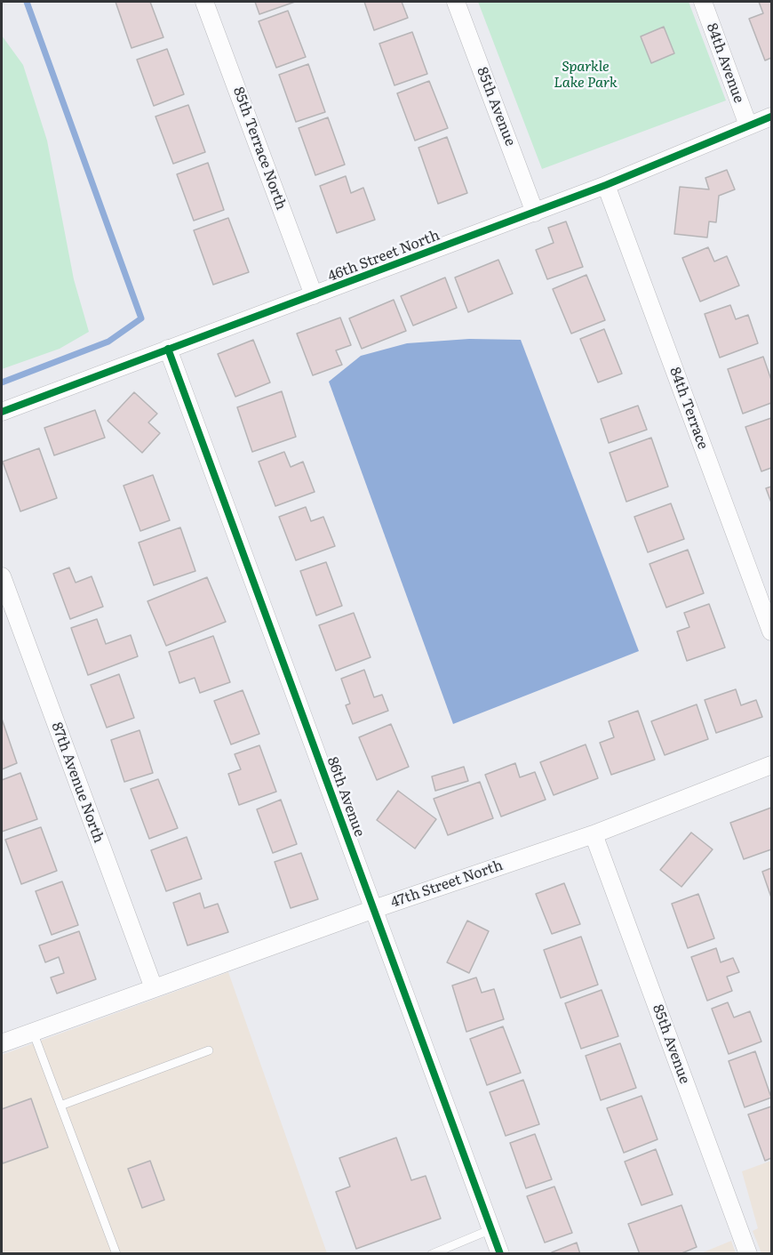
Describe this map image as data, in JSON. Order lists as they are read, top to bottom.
{
  "streets": {
    "street": [
      "84th Avenue",
      "85th Avenue",
      "85th Terrace North",
      "46th Street North",
      "84th Terrace",
      "87th Avenue North",
      "86th Avenue",
      "47th Street North"
    ]
  },
  "crossings": [
    ["84th Avenue", "46th Street North"],
    ["85th Avenue", "46th Street North"],
    ["85th Avenue", "47th Street North"],
    ["85th Terrace North", "46th Street North"],
    ["46th Street North", "84th Terrace"],
    ["46th Street North", "86th Avenue"],
    ["87th Avenue North", "47th Street North"],
    ["86th Avenue", "47th Street North"]
  ],
  "parks": ["Sparkle Lake Park"]
}
